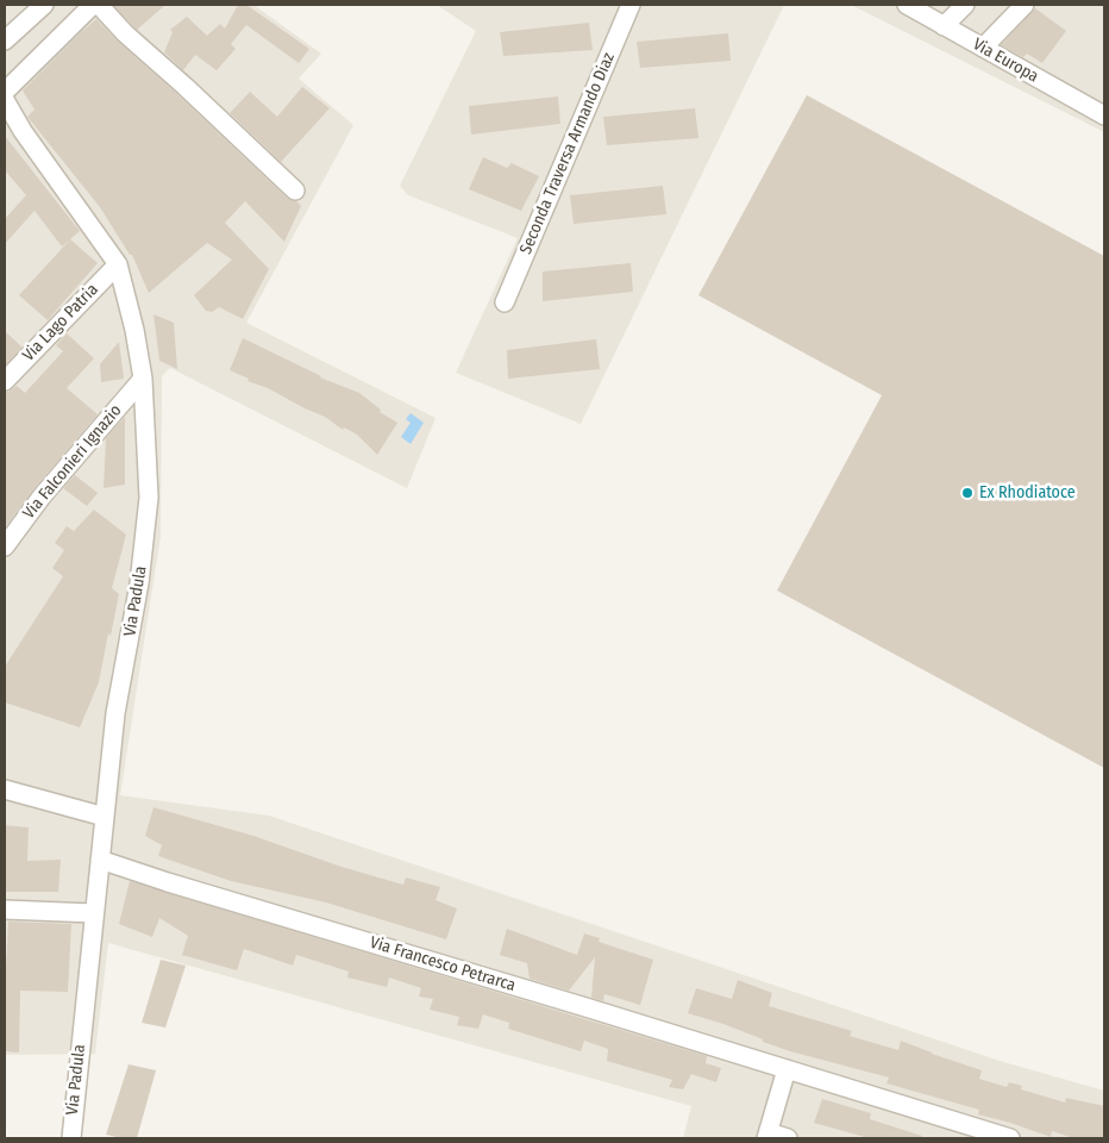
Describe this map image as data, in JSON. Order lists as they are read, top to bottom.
{
  "streets": {
    "street": [
      "Via Europa",
      "Seconda Traversa Armando Diaz",
      "Via Lago Patria",
      "Via Falconieri Ignazio",
      "Via Padula",
      "Via Francesco Petrarca"
    ]
  },
  "crossings": [
    ["Via Lago Patria", "Via Padula"],
    ["Via Falconieri Ignazio", "Via Padula"],
    ["Via Padula", "Via Francesco Petrarca"]
  ],
  "places": ["Ex Rhodiatoce"]
}
